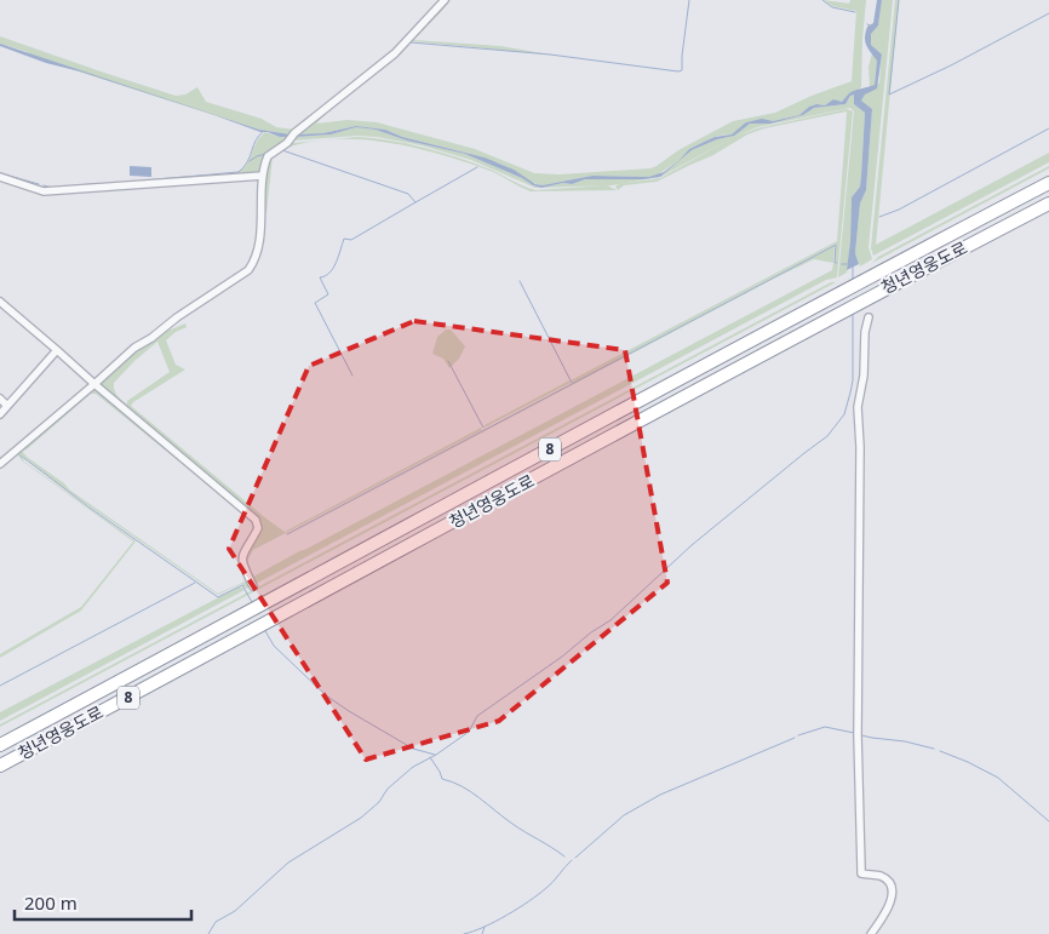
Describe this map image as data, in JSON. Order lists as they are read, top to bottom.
{
  "streets": {
    "highway": ["청년영웅도로", "8"]
  },
  "scale_bar": "200 m"
}
